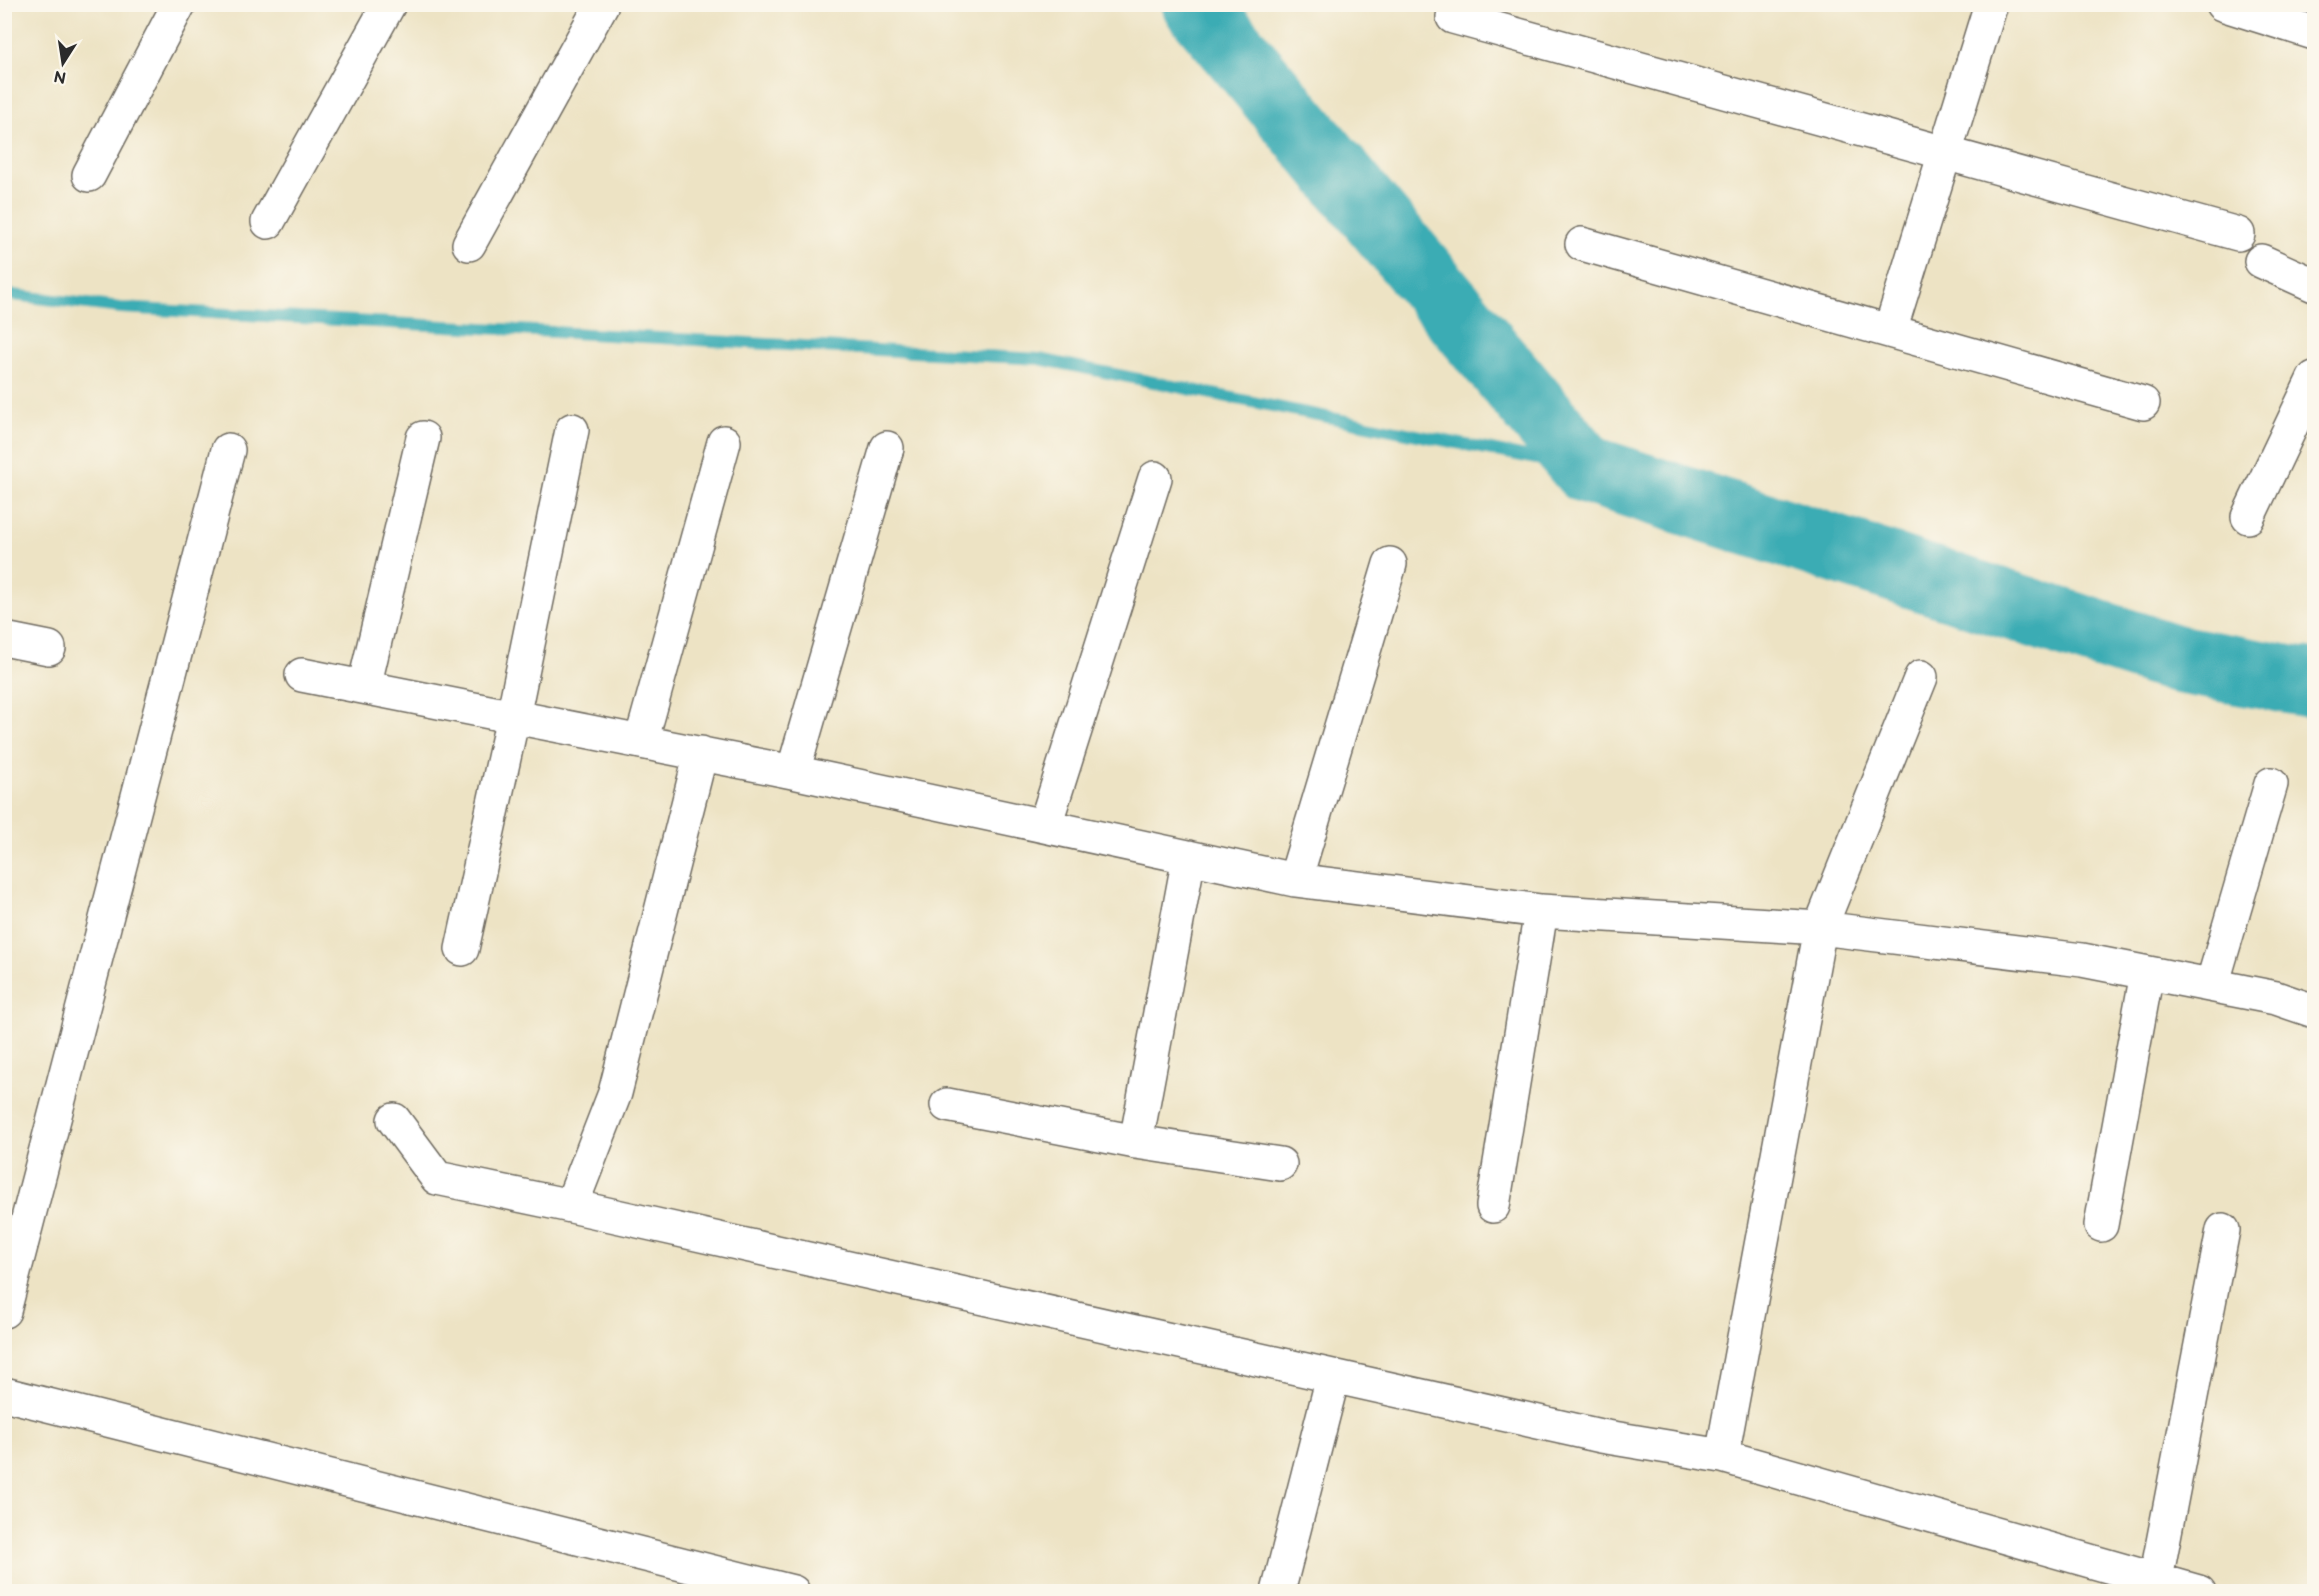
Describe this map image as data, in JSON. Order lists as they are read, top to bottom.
{
  "north": "bottom"
}
